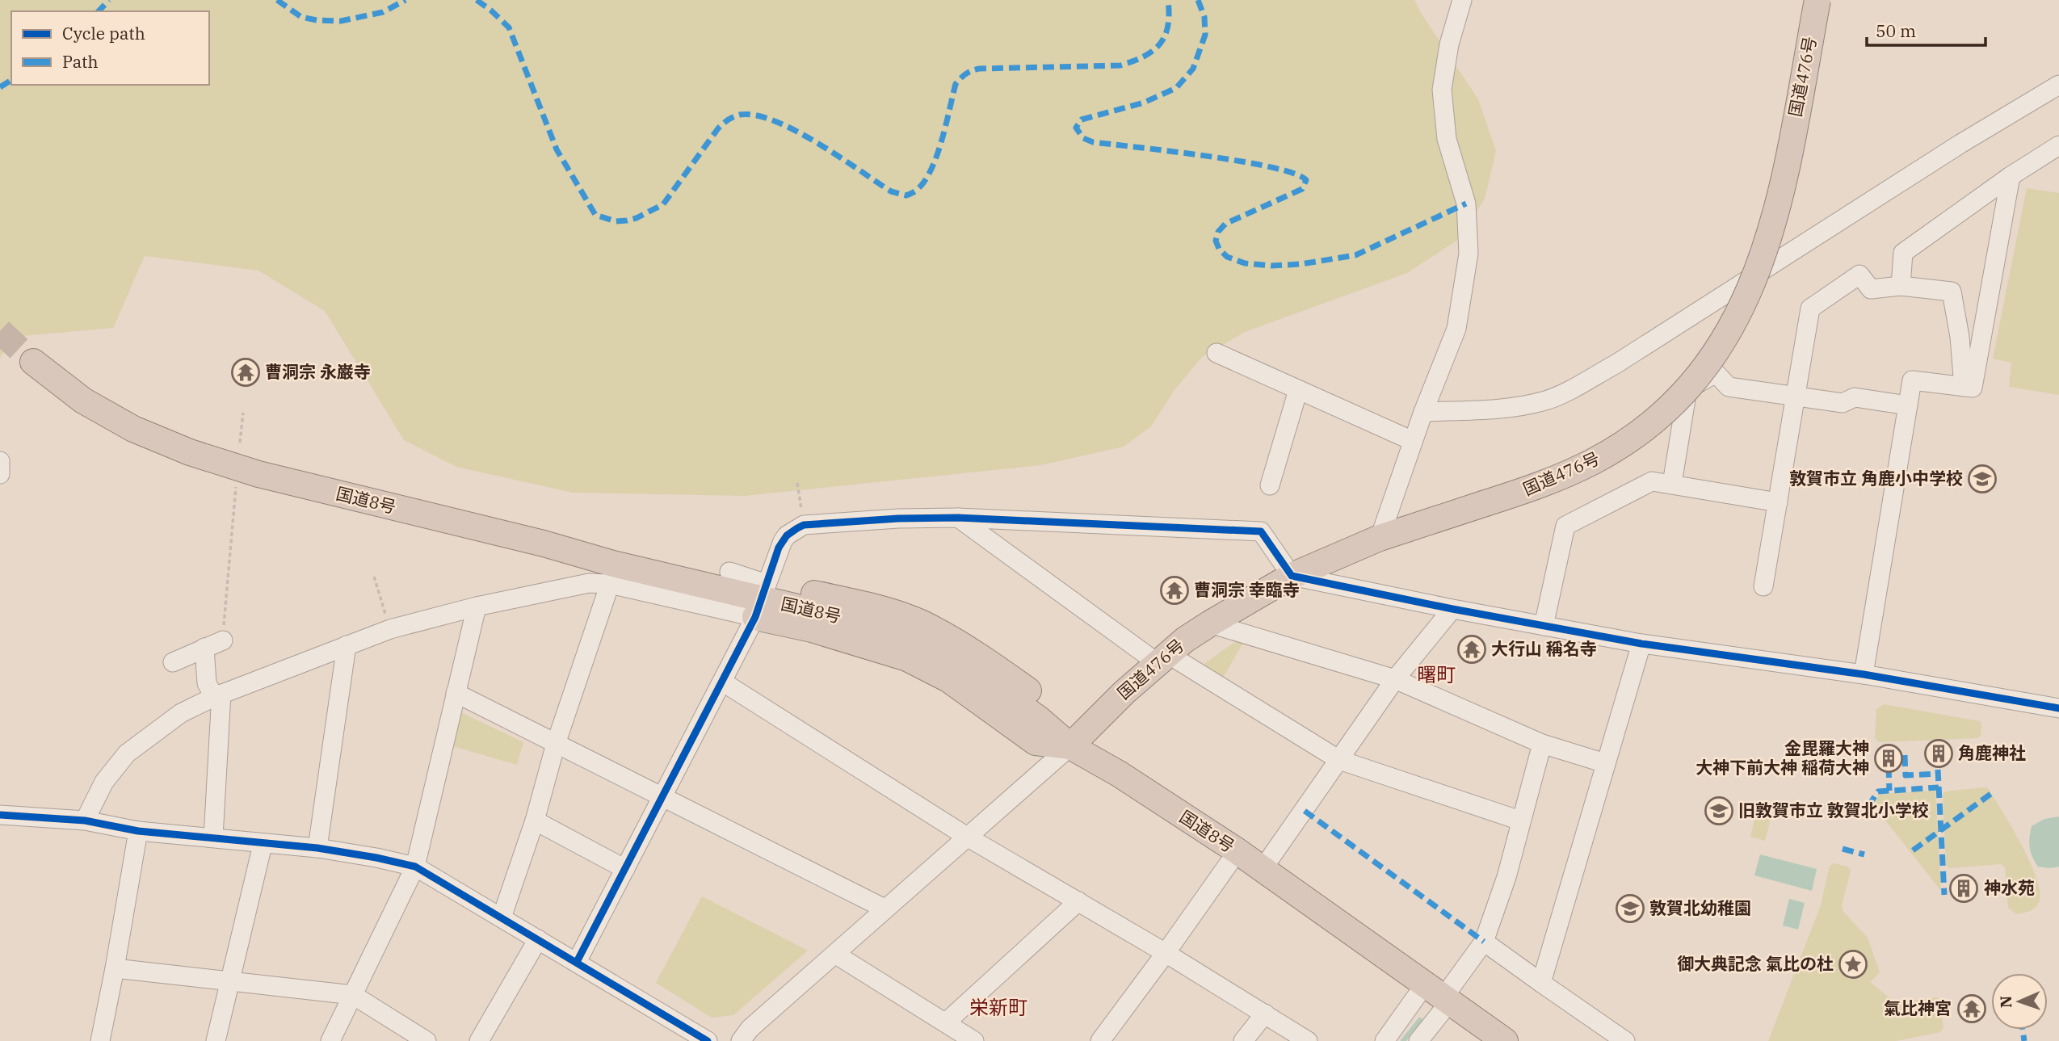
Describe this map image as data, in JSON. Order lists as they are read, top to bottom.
{
  "streets": {
    "highway": ["国道476号", "国道8号"]
  },
  "crossings": [
    ["国道476号", "国道8号"]
  ],
  "districts": ["曙町", "栄新町"],
  "places": {
    "temple": [
      "曹洞宗 永巌寺",
      "曹洞宗 幸臨寺",
      "大行山 稱名寺",
      "氣比神宮"
    ],
    "school or university": ["敦賀市立 角鹿小中学校", "旧敦賀市立 敦賀北小学校", "敦賀北幼稚園"],
    "building": ["角鹿神社", "金毘羅大神 大神下前大神 稲荷大神", "神水苑"],
    "place": ["御大典記念 氣比の杜"]
  },
  "legend": ["Cycle path", "Path"],
  "scale_bar": "50 m",
  "north": "left"
}
